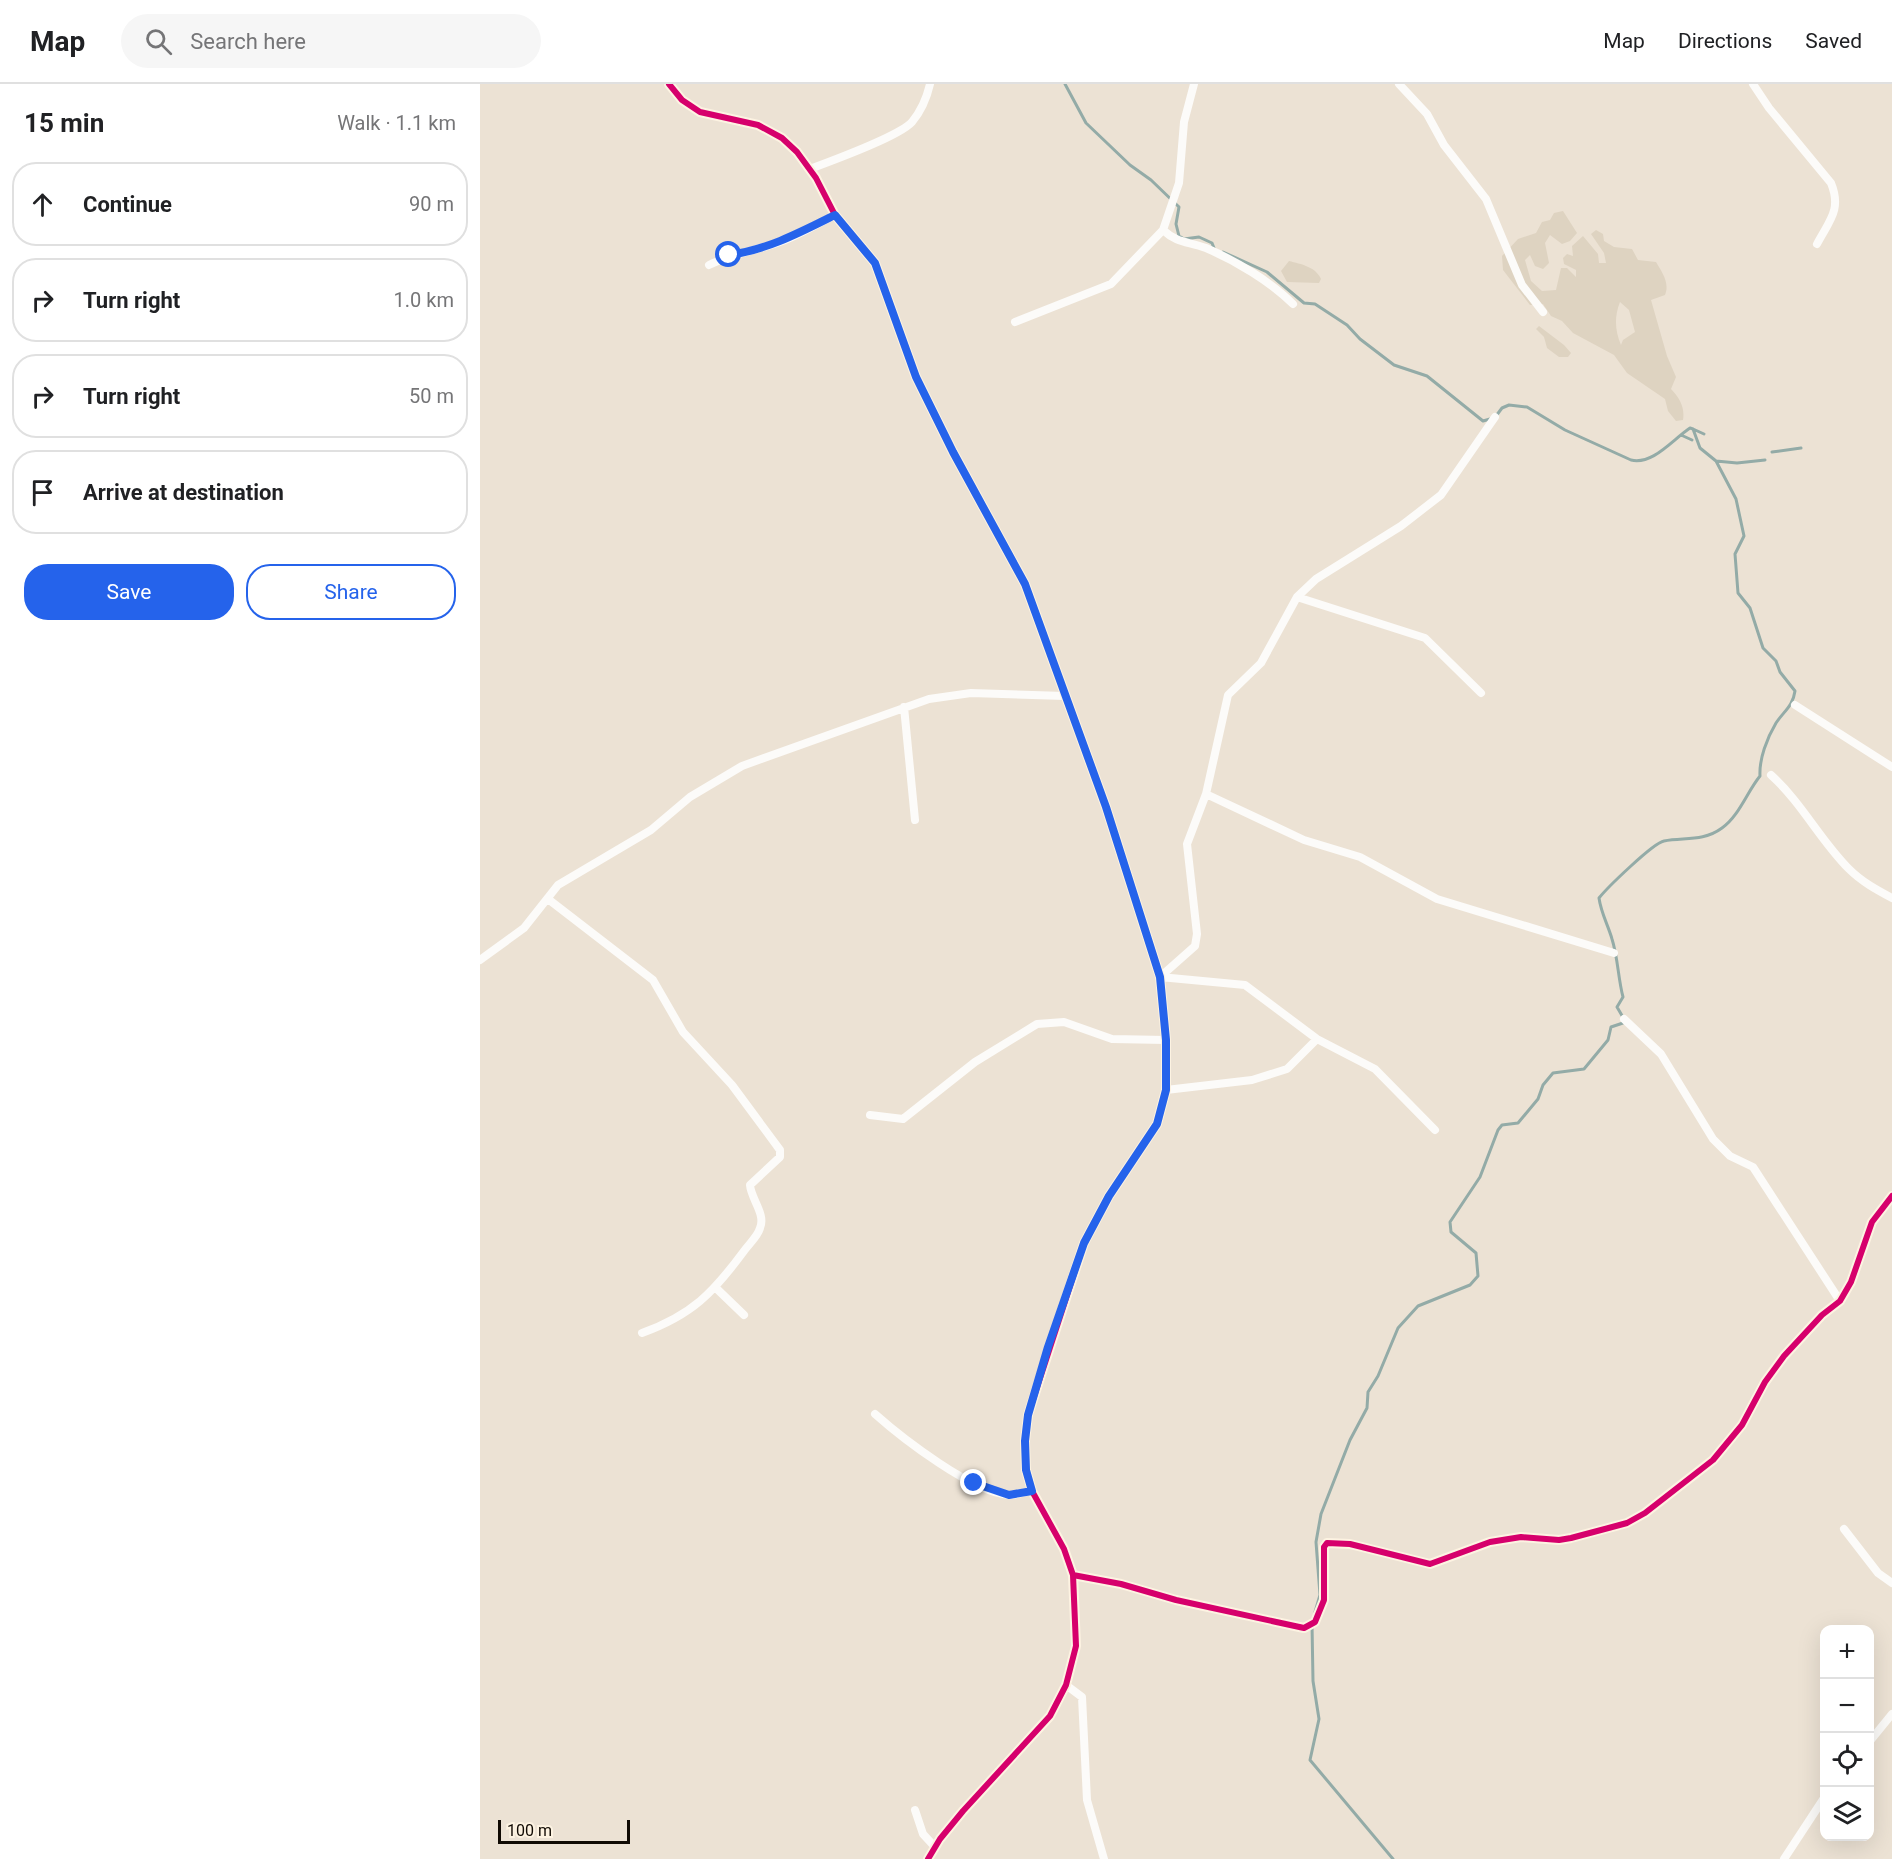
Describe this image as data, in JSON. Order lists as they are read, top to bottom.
{
  "scale_bar": "100 m",
  "page": {
    "header": "Map",
    "search": "Search here",
    "nav": ["Map", "Directions", "Saved"],
    "heading": ["15 min", "Walk · 1.1 km"],
    "list": [
      ["Continue", "90 m"],
      ["Turn right", "1.0 km"],
      ["Turn right", "50 m"],
      "Arrive at destination"
    ],
    "buttons": ["Save", "Share"],
    "map_buttons": ["+", "−"],
    "scale": "100 m"
  }
}
